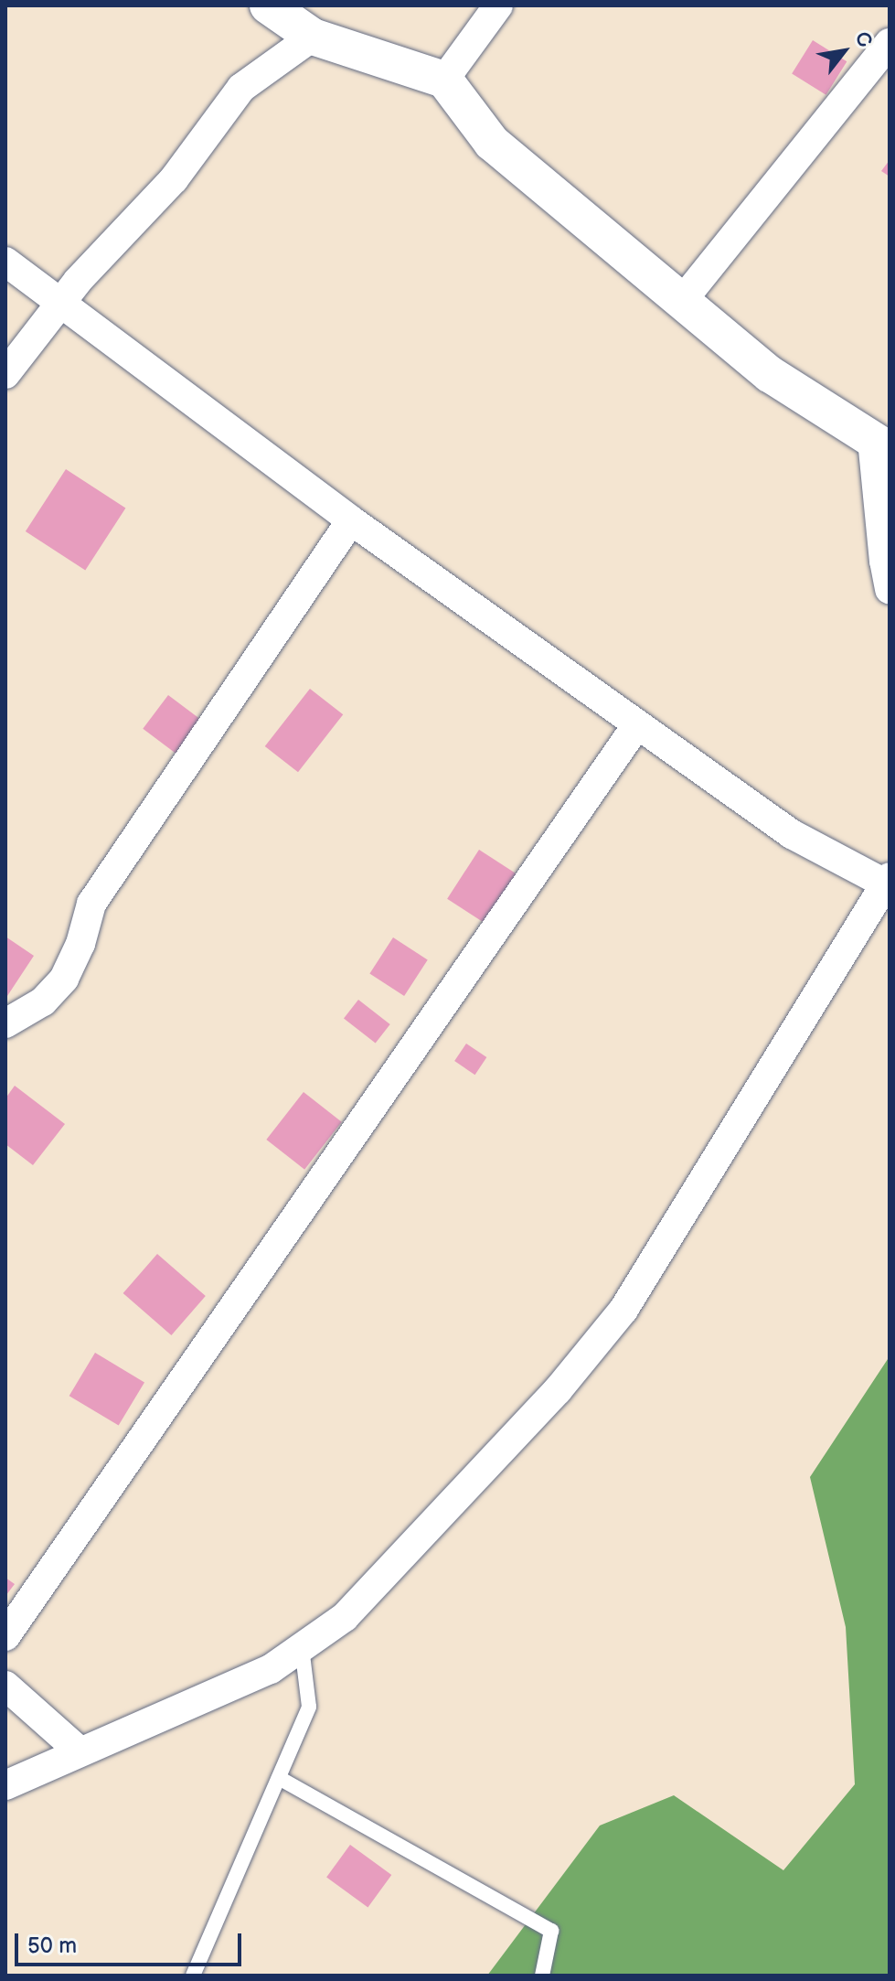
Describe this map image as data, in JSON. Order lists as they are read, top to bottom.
{
  "scale_bar": "50 m",
  "north": "top right"
}
